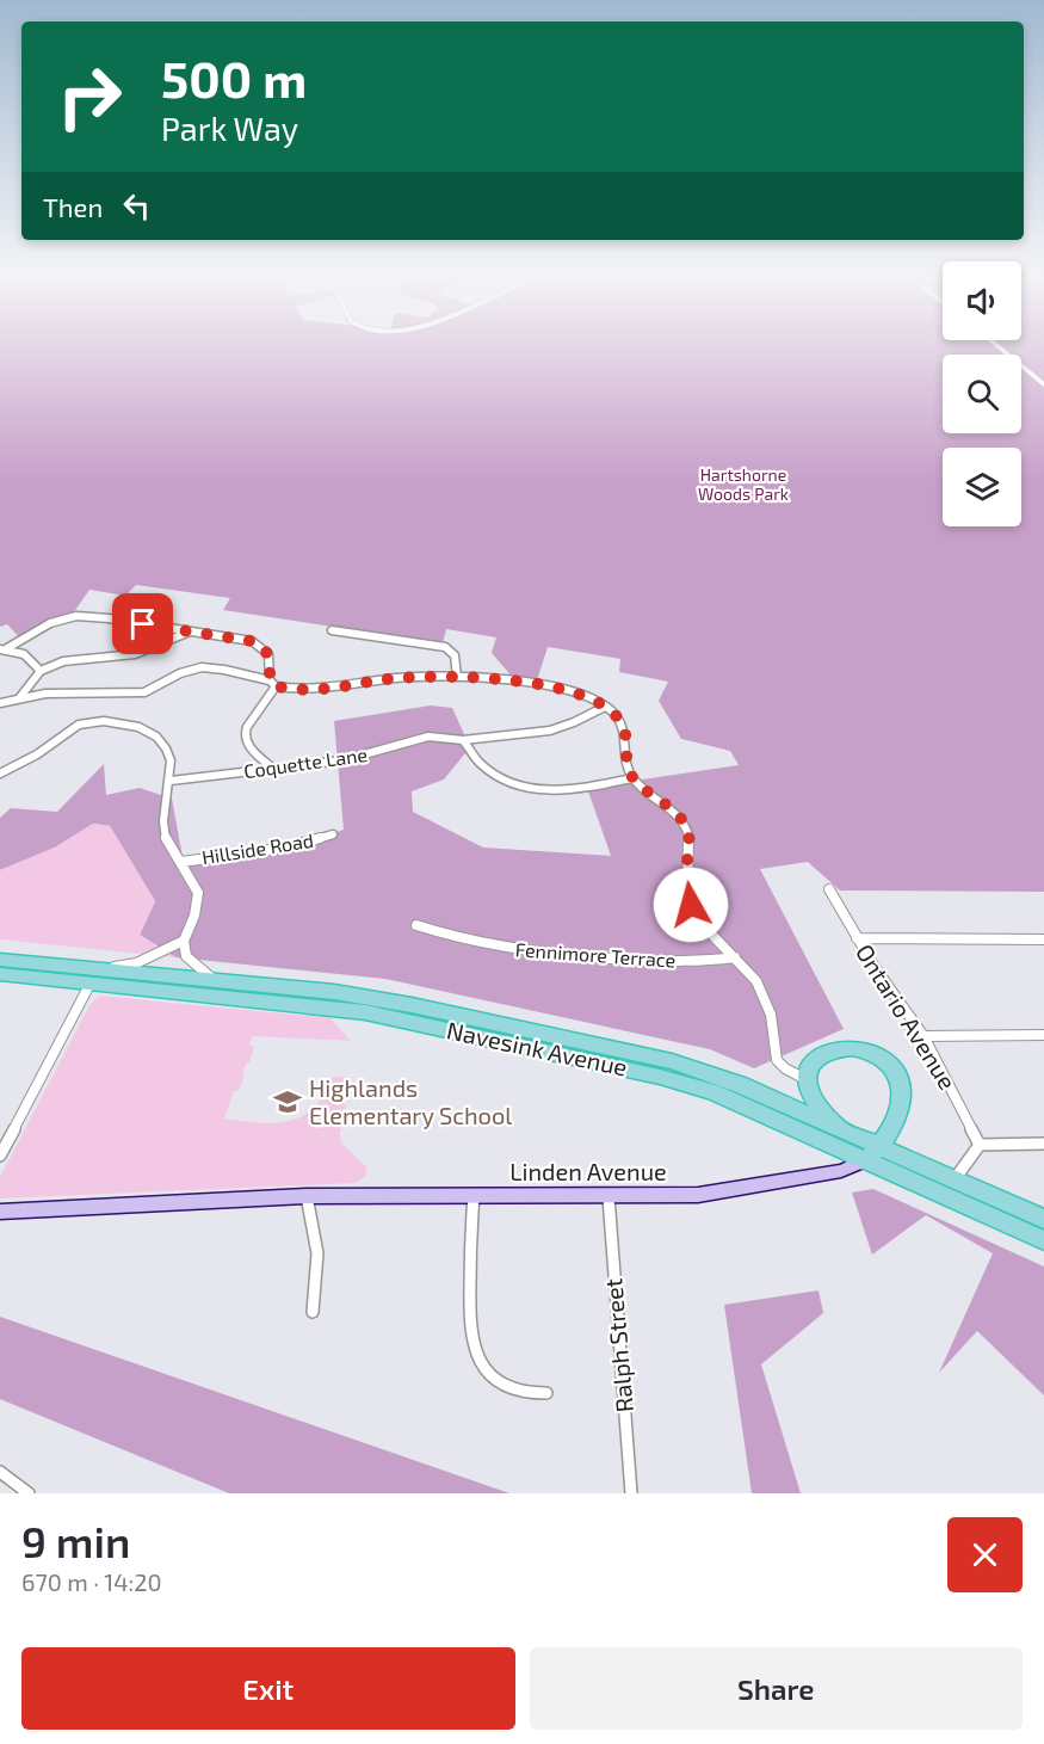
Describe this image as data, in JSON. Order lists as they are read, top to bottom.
{
  "streets": {
    "highway": ["Navesink Avenue"],
    "street": [
      "Coquette Lane",
      "Hillside Road",
      "Fennimore Terrace",
      "Ontario Avenue",
      "Linden Avenue",
      "Ralph Street"
    ]
  },
  "crossings": [
    ["Navesink Avenue", "Linden Avenue"],
    ["Linden Avenue", "Ralph Street"]
  ],
  "parks": ["Hartshorne Woods Park"],
  "places": {
    "school or university": ["Highlands Elementary School"]
  },
  "page": {
    "turn": ["500 m", "Park Way"],
    "then": "Then",
    "heading": ["9 min", "670 m · 14:20"],
    "buttons": ["Exit", "Share"]
  }
}
